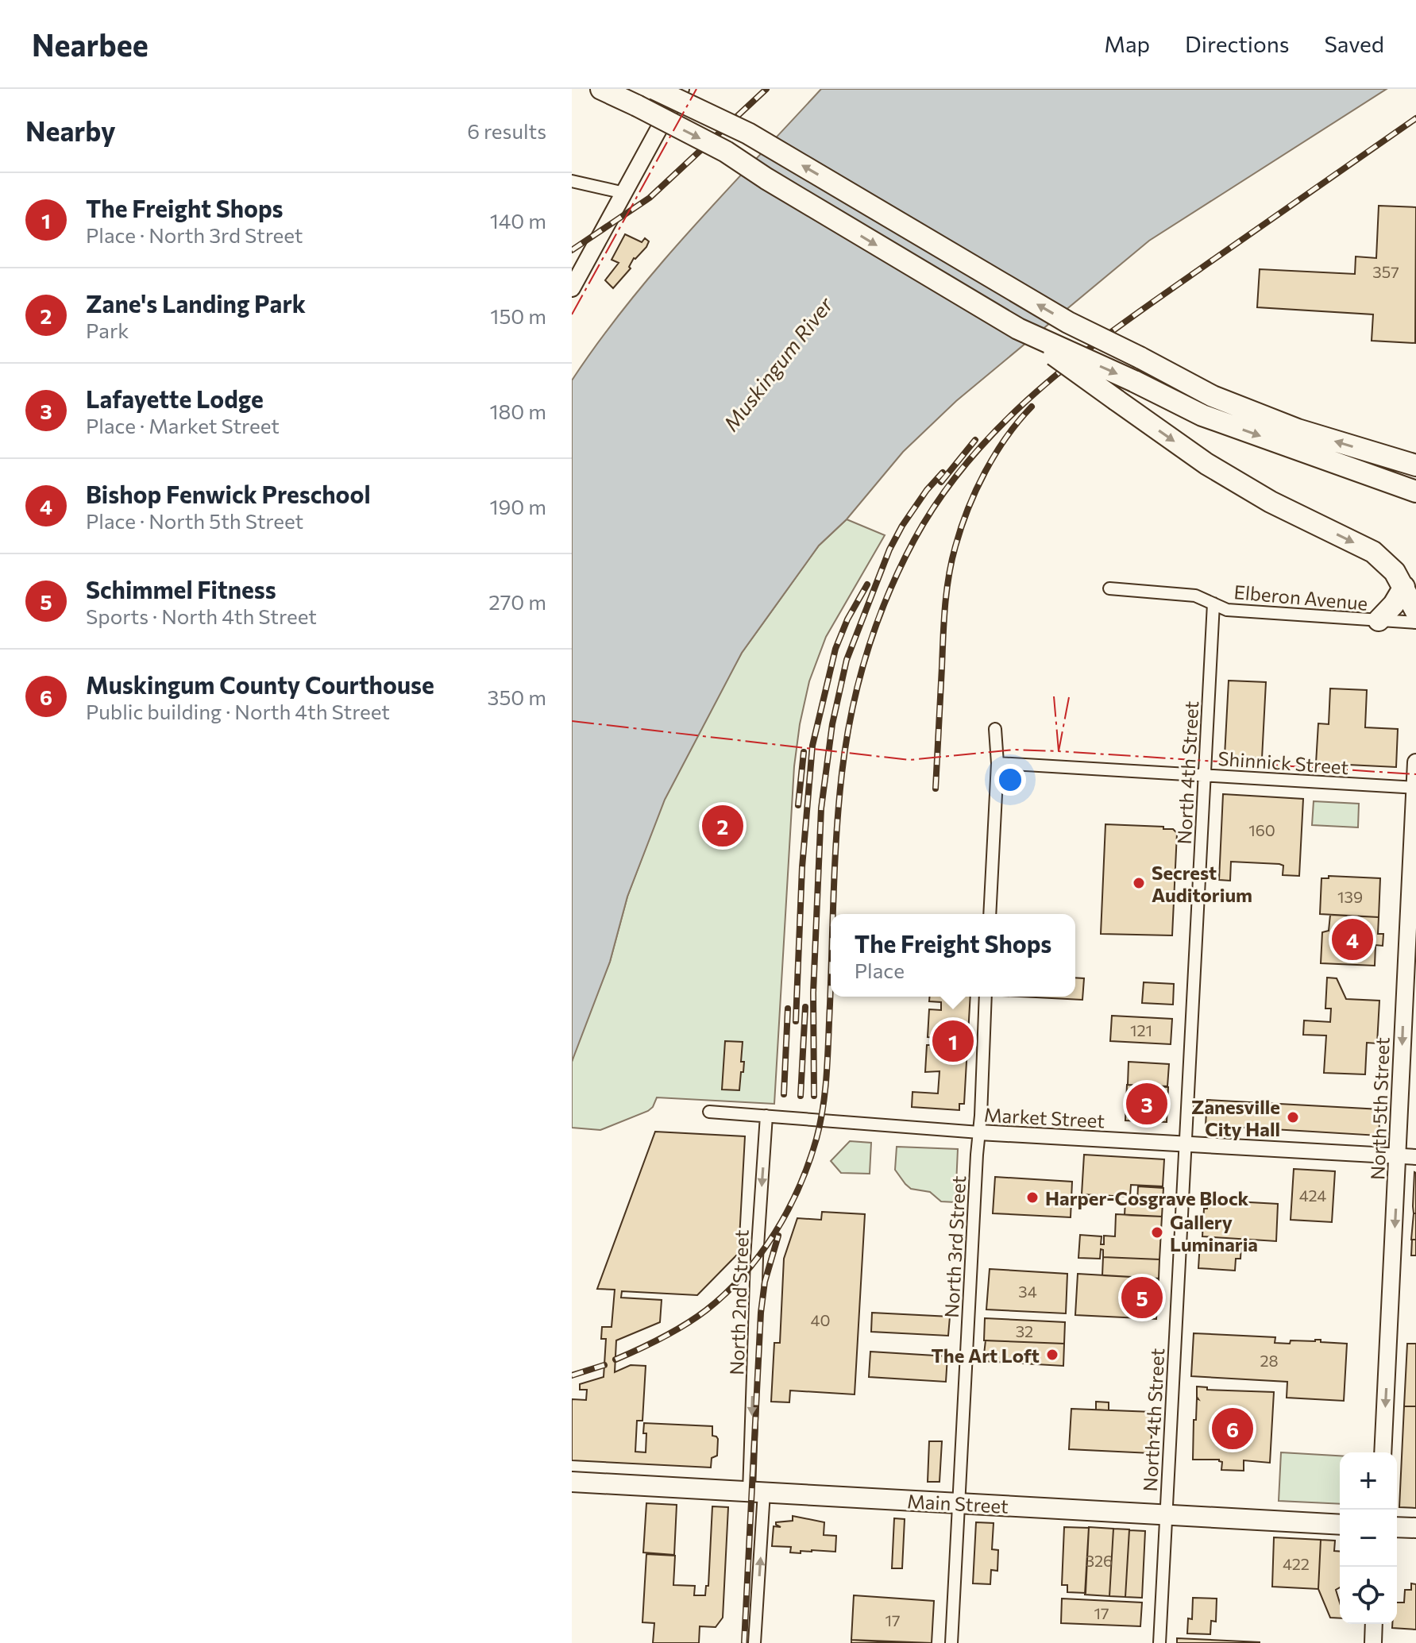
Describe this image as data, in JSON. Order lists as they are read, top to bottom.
{
  "streets": {
    "main road": ["North 5th Street", "Main Street"],
    "street": [
      "Elberon Avenue",
      "Shinnick Street",
      "North 4th Street",
      "Market Street",
      "North 3rd Street",
      "North 2nd Street"
    ]
  },
  "crossings": [
    ["Elberon Avenue", "North 4th Street"],
    ["Shinnick Street", "North 4th Street"],
    ["Shinnick Street", "North 5th Street"],
    ["North 4th Street", "Market Street"],
    ["North 4th Street", "Main Street"],
    ["North 5th Street", "Market Street"],
    ["Market Street", "North 3rd Street"],
    ["Market Street", "North 2nd Street"],
    ["North 3rd Street", "Main Street"],
    ["North 2nd Street", "Main Street"]
  ],
  "one_way": ["North 5th Street"],
  "water": ["Muskingum River"],
  "places": [
    "Secrest Auditorium",
    "Zanesville City Hall",
    "Harper-Cosgrave Block",
    "Gallery Luminaria",
    "The Art Loft"
  ],
  "house_numbers": [
    "357",
    "160",
    "139",
    "121",
    "424",
    "34",
    "40",
    "32",
    "28",
    "326",
    "422",
    "17",
    "17"
  ],
  "page": {
    "header": "Nearbee",
    "nav": ["Map", "Directions", "Saved"],
    "heading": ["Nearby", "6 results"],
    "list": [
      {
        "mark": "1",
        "name": "The Freight Shops",
        "note": "Place · North 3rd Street",
        "value": "140 m"
      },
      {
        "mark": "2",
        "name": "Zane's Landing Park",
        "note": "Park",
        "value": "150 m"
      },
      {
        "mark": "3",
        "name": "Lafayette Lodge",
        "note": "Place · Market Street",
        "value": "180 m"
      },
      {
        "mark": "4",
        "name": "Bishop Fenwick Preschool",
        "note": "Place · North 5th Street",
        "value": "190 m"
      },
      {
        "mark": "5",
        "name": "Schimmel Fitness",
        "note": "Sports · North 4th Street",
        "value": "270 m"
      },
      {
        "mark": "6",
        "name": "Muskingum County Courthouse",
        "note": "Public building · North 4th Street",
        "value": "350 m"
      }
    ],
    "pins": [
      "2",
      "4",
      "1",
      "3",
      "5",
      "6"
    ],
    "popup": ["The Freight Shops", "Place"],
    "map_buttons": ["+", "−"]
  }
}
